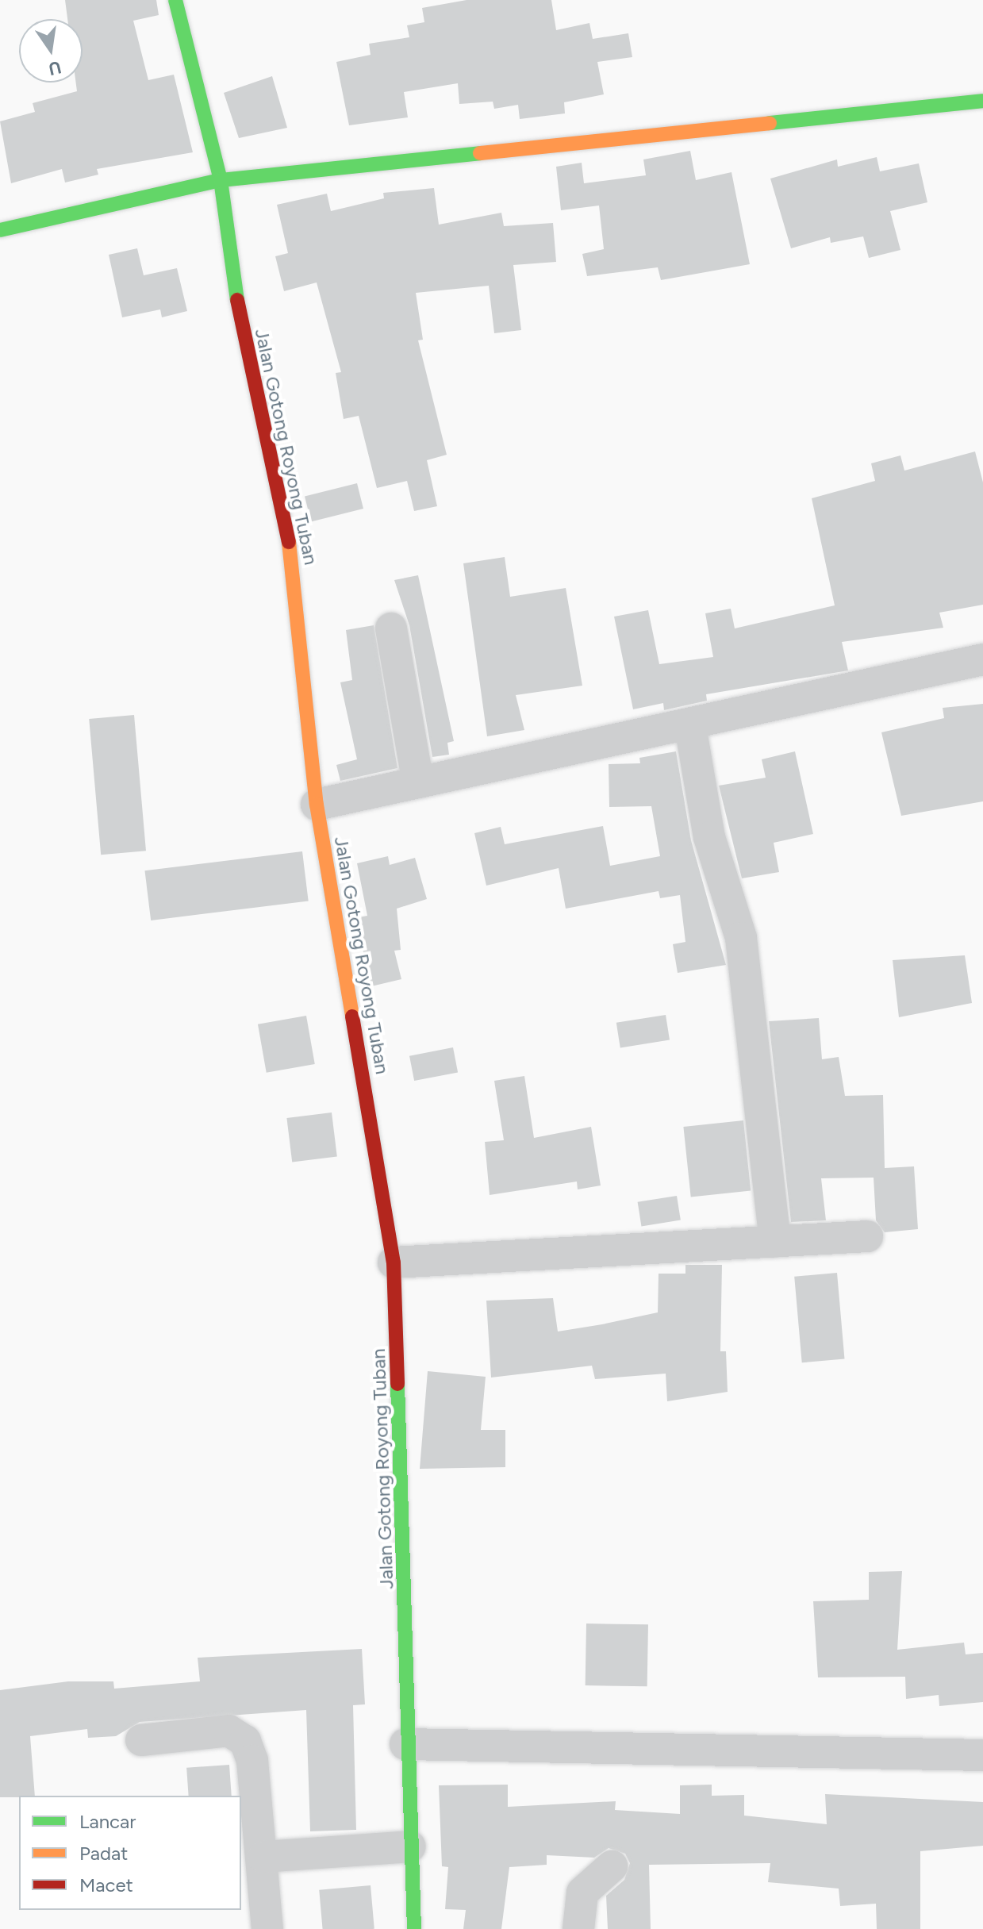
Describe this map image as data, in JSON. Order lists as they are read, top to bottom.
{
  "streets": {
    "street": ["Jalan Gotong Royong Tuban"]
  },
  "legend": ["Lancar", "Padat", "Macet"],
  "north": "bottom"
}
